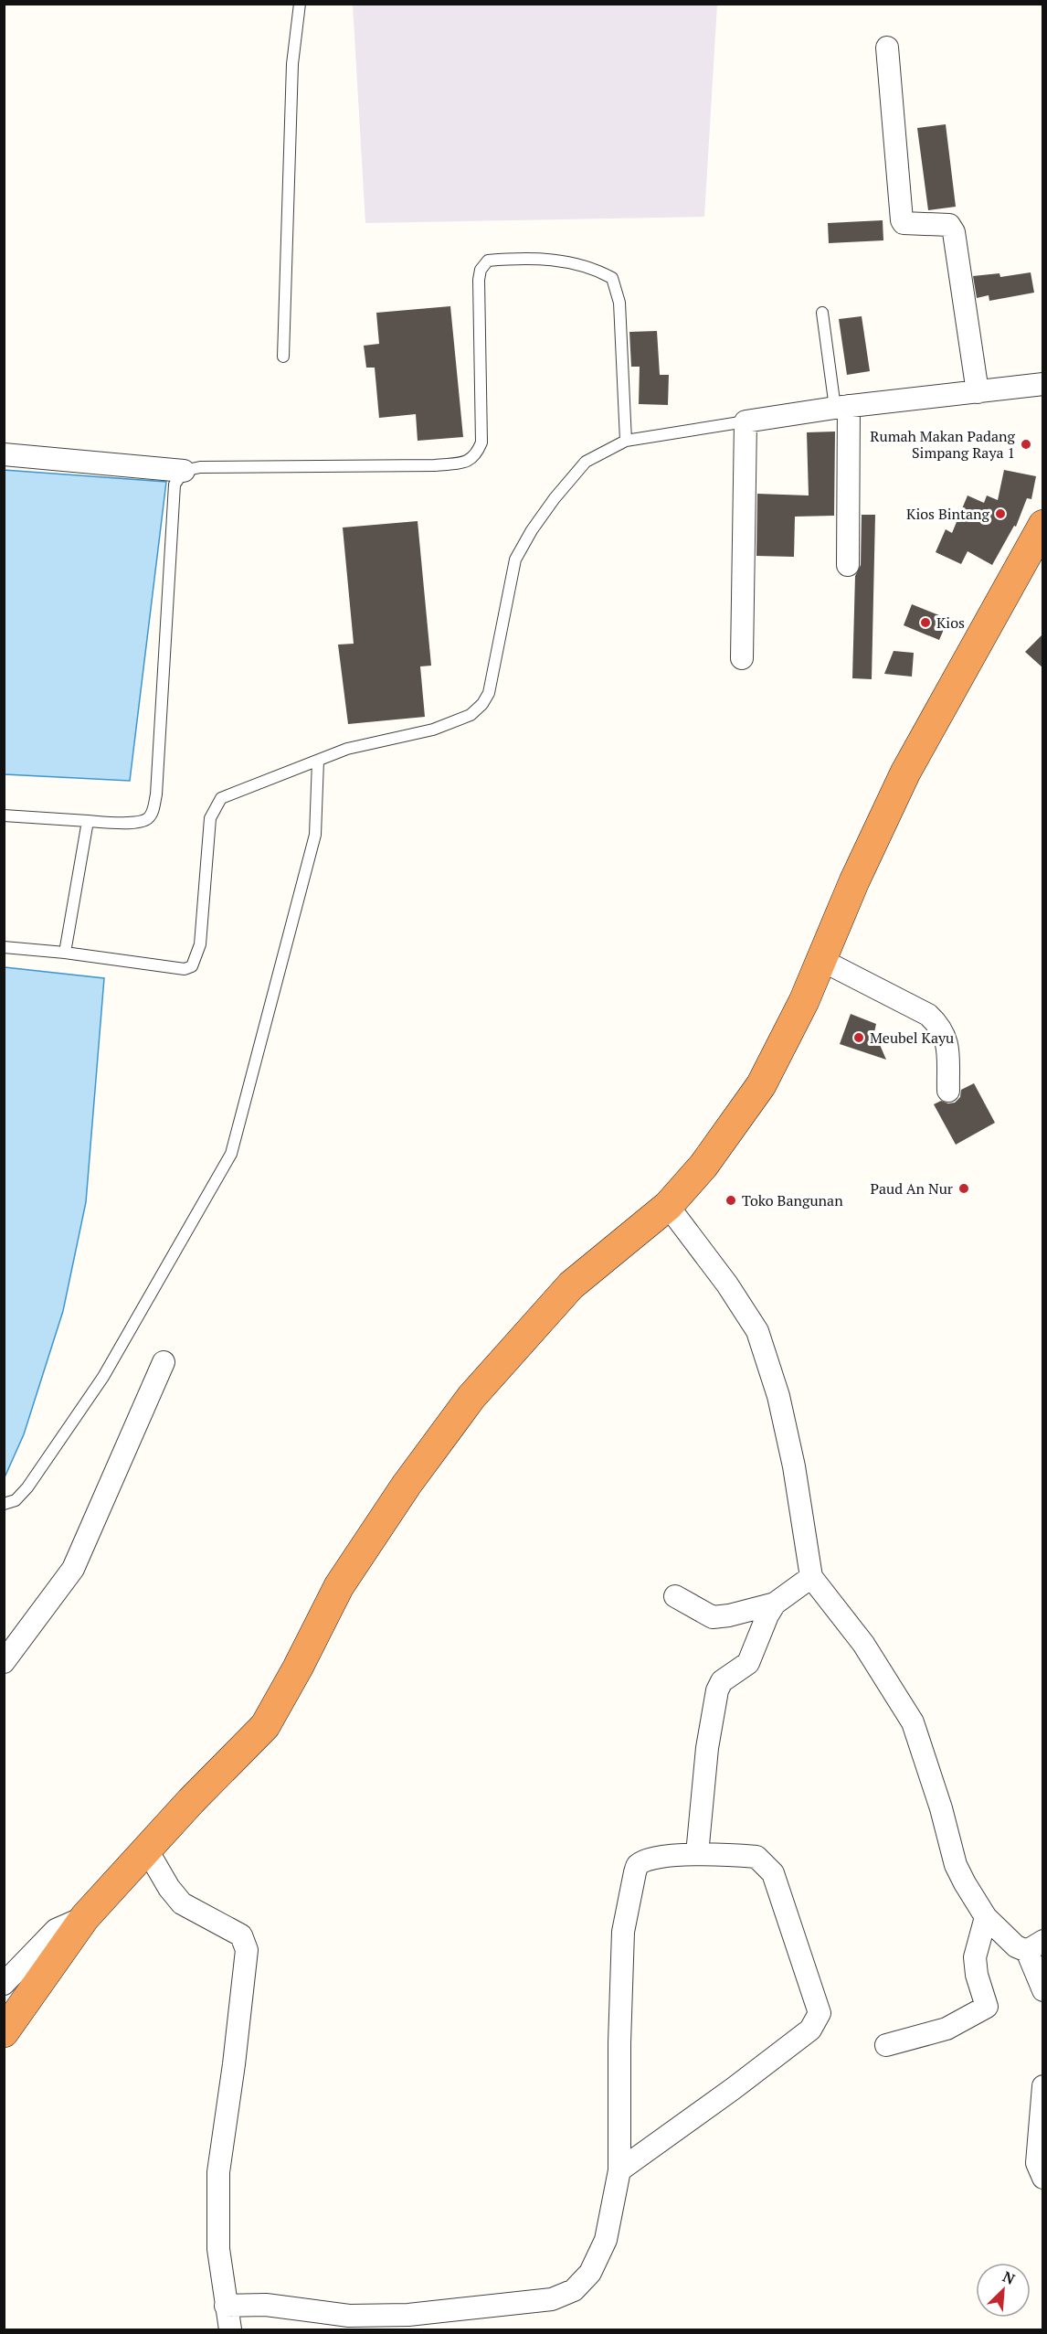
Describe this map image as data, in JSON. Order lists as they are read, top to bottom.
{
  "places": [
    "Rumah Makan Padang Simpang Raya 1",
    "Kios Bintang",
    "Kios",
    "Meubel Kayu",
    "Paud An Nur",
    "Toko Bangunan"
  ],
  "north": "top right"
}
